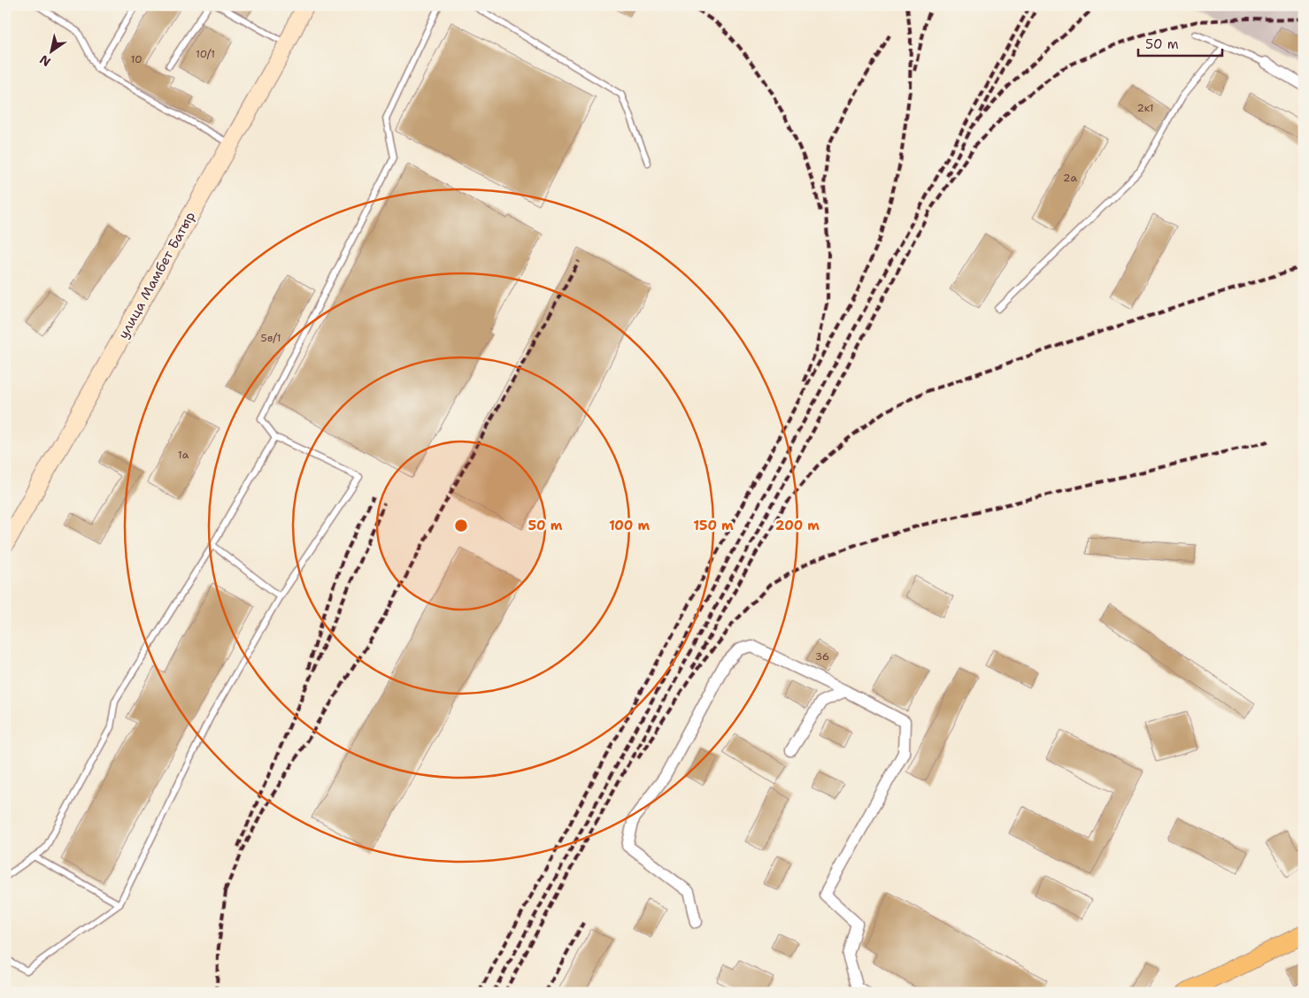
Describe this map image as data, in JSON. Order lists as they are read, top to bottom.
{
  "streets": {
    "main road": ["улица Мамбет Батыр"]
  },
  "house_numbers": [
    "10/1",
    "10",
    "2к1",
    "2а",
    "5в/1",
    "1а",
    "36"
  ],
  "scale_bar": "50 m",
  "north": "bottom left",
  "rings": [
    "50 m",
    "100 m",
    "150 m",
    "200 m"
  ]
}
